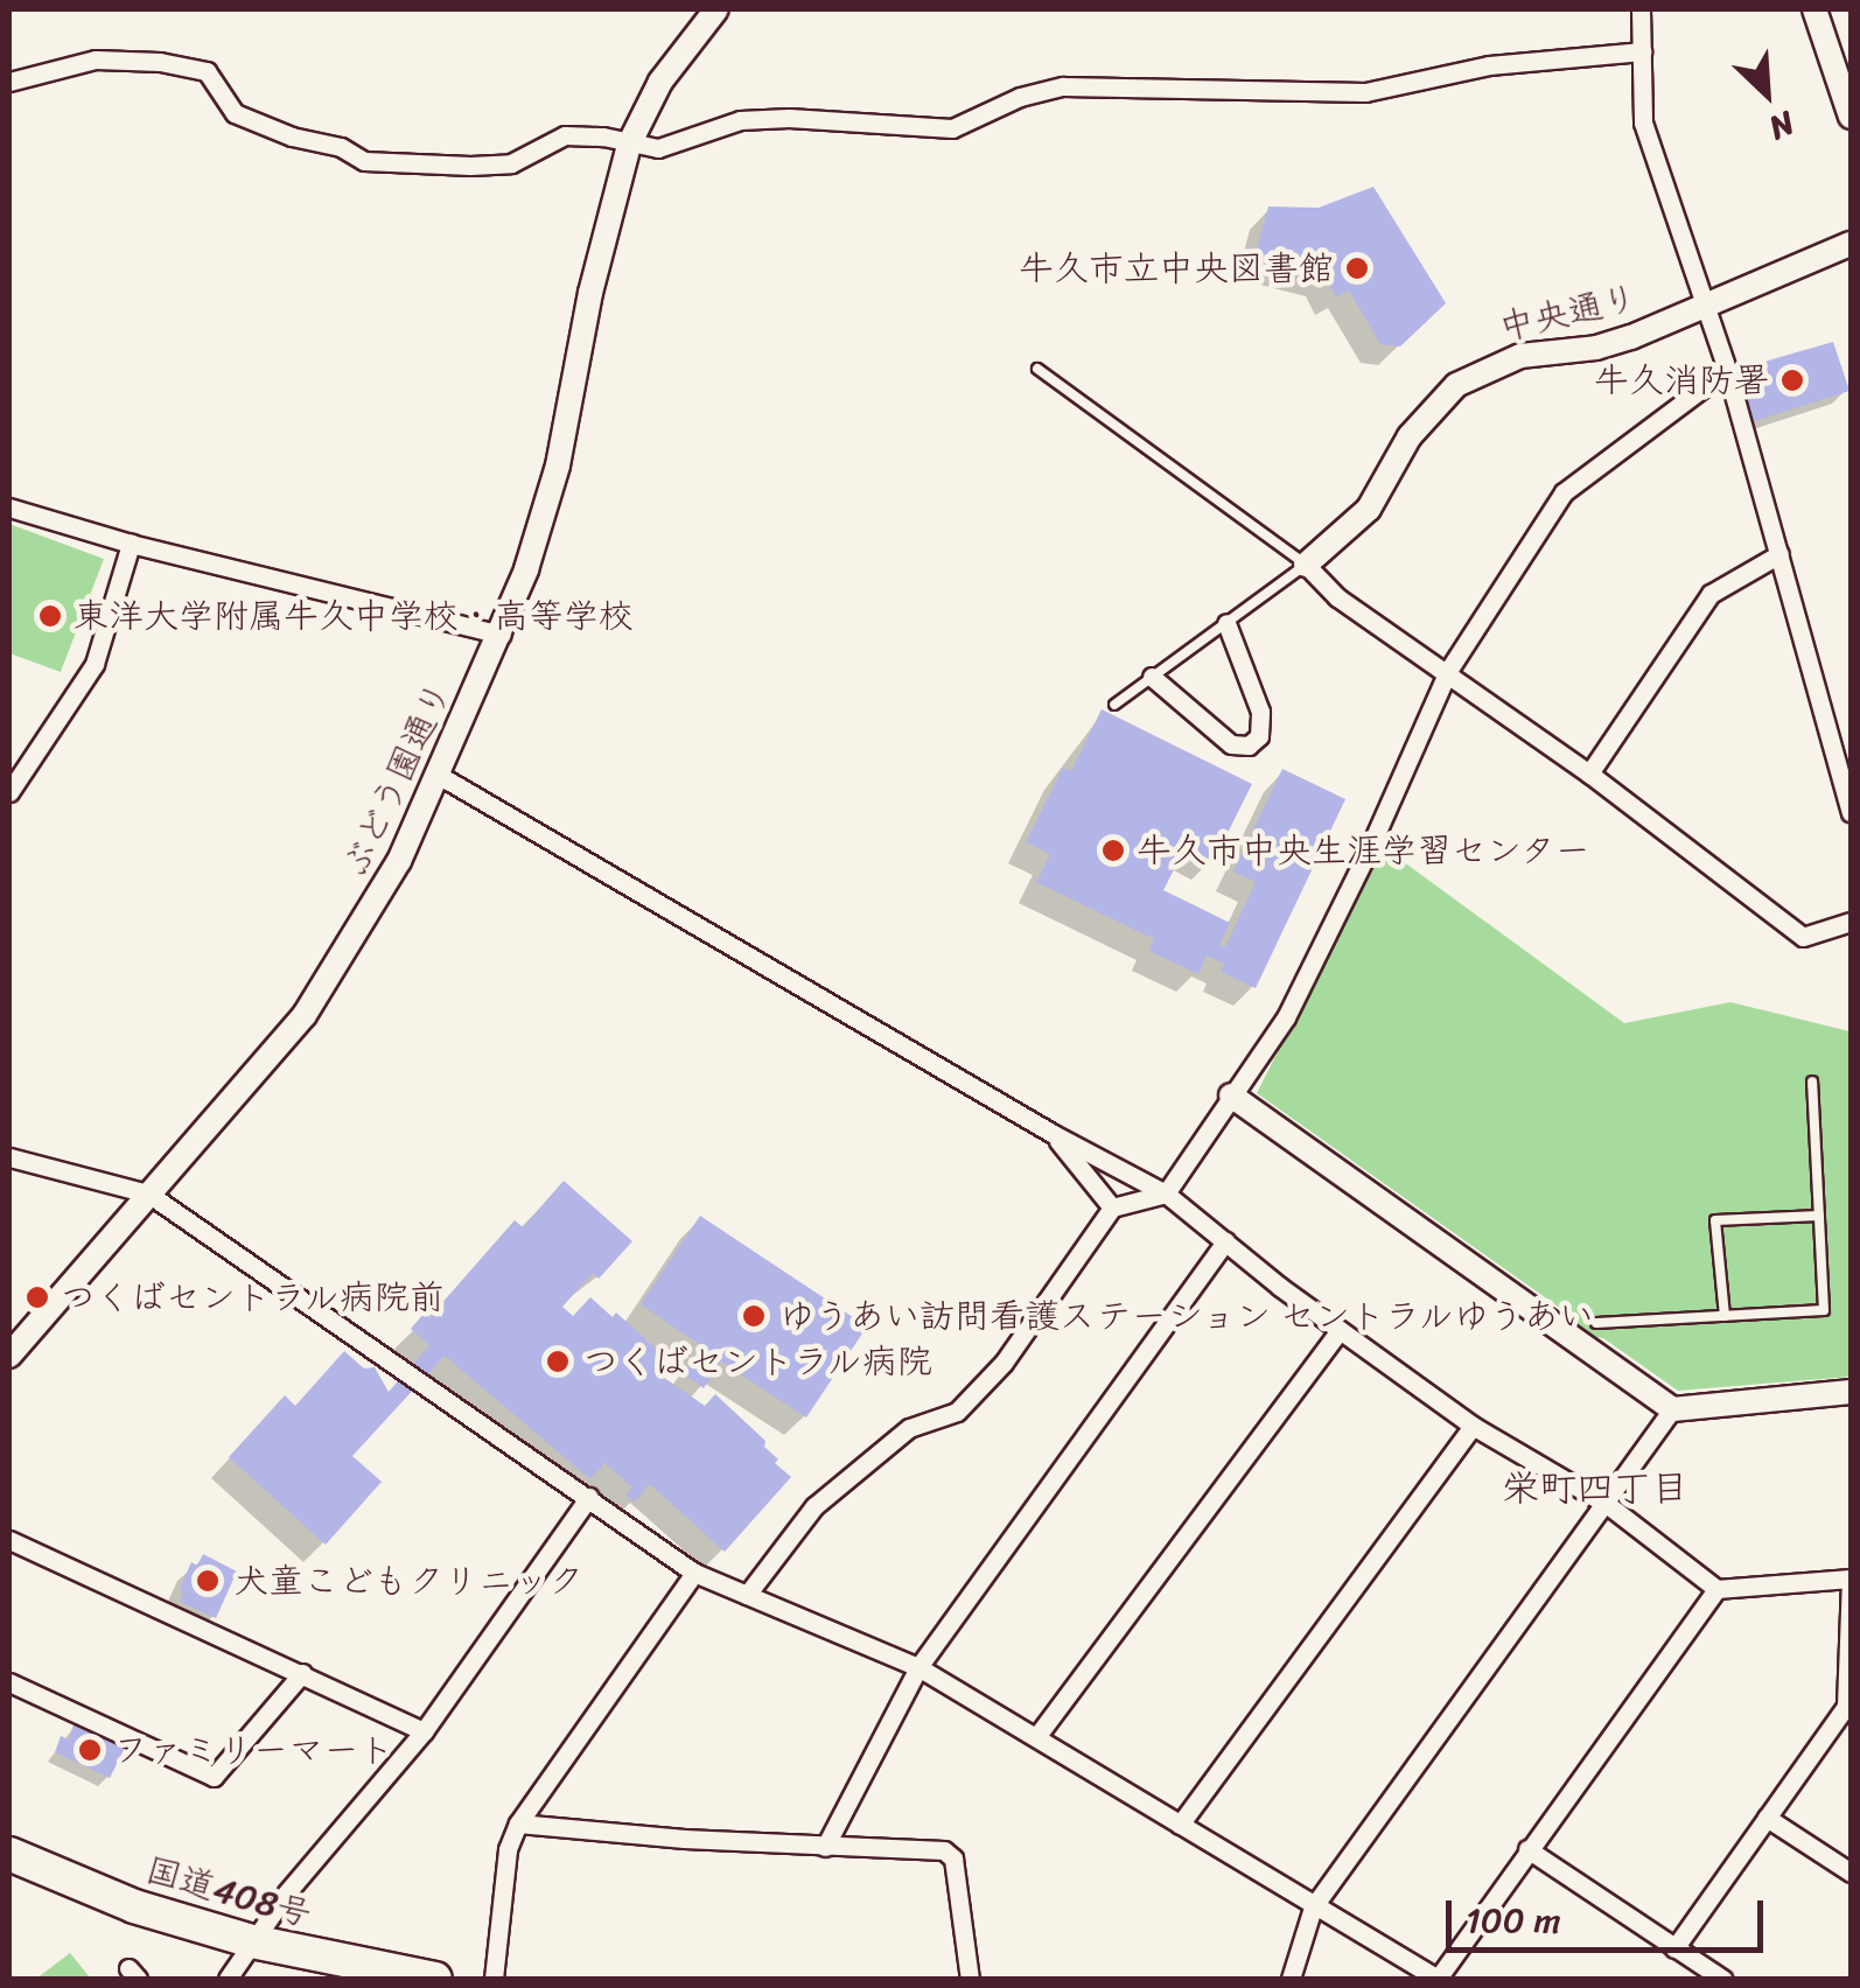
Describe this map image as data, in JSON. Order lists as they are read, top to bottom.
{
  "streets": {
    "highway": ["国道408号"],
    "street": ["中央通り", "ぶどう園通り"]
  },
  "districts": ["栄町四丁目"],
  "places": [
    "牛久市立中央図書館",
    "牛久消防署",
    "東洋大学附属牛久中学校・高等学校",
    "牛久市中央生涯学習センター",
    "つくばセントラル病院前",
    "ゆうあい訪問看護ステーション セントラルゆうあい",
    "つくばセントラル病院",
    "犬童こどもクリニック",
    "ファミリーマート"
  ],
  "scale_bar": "100 m",
  "north": "bottom right"
}
